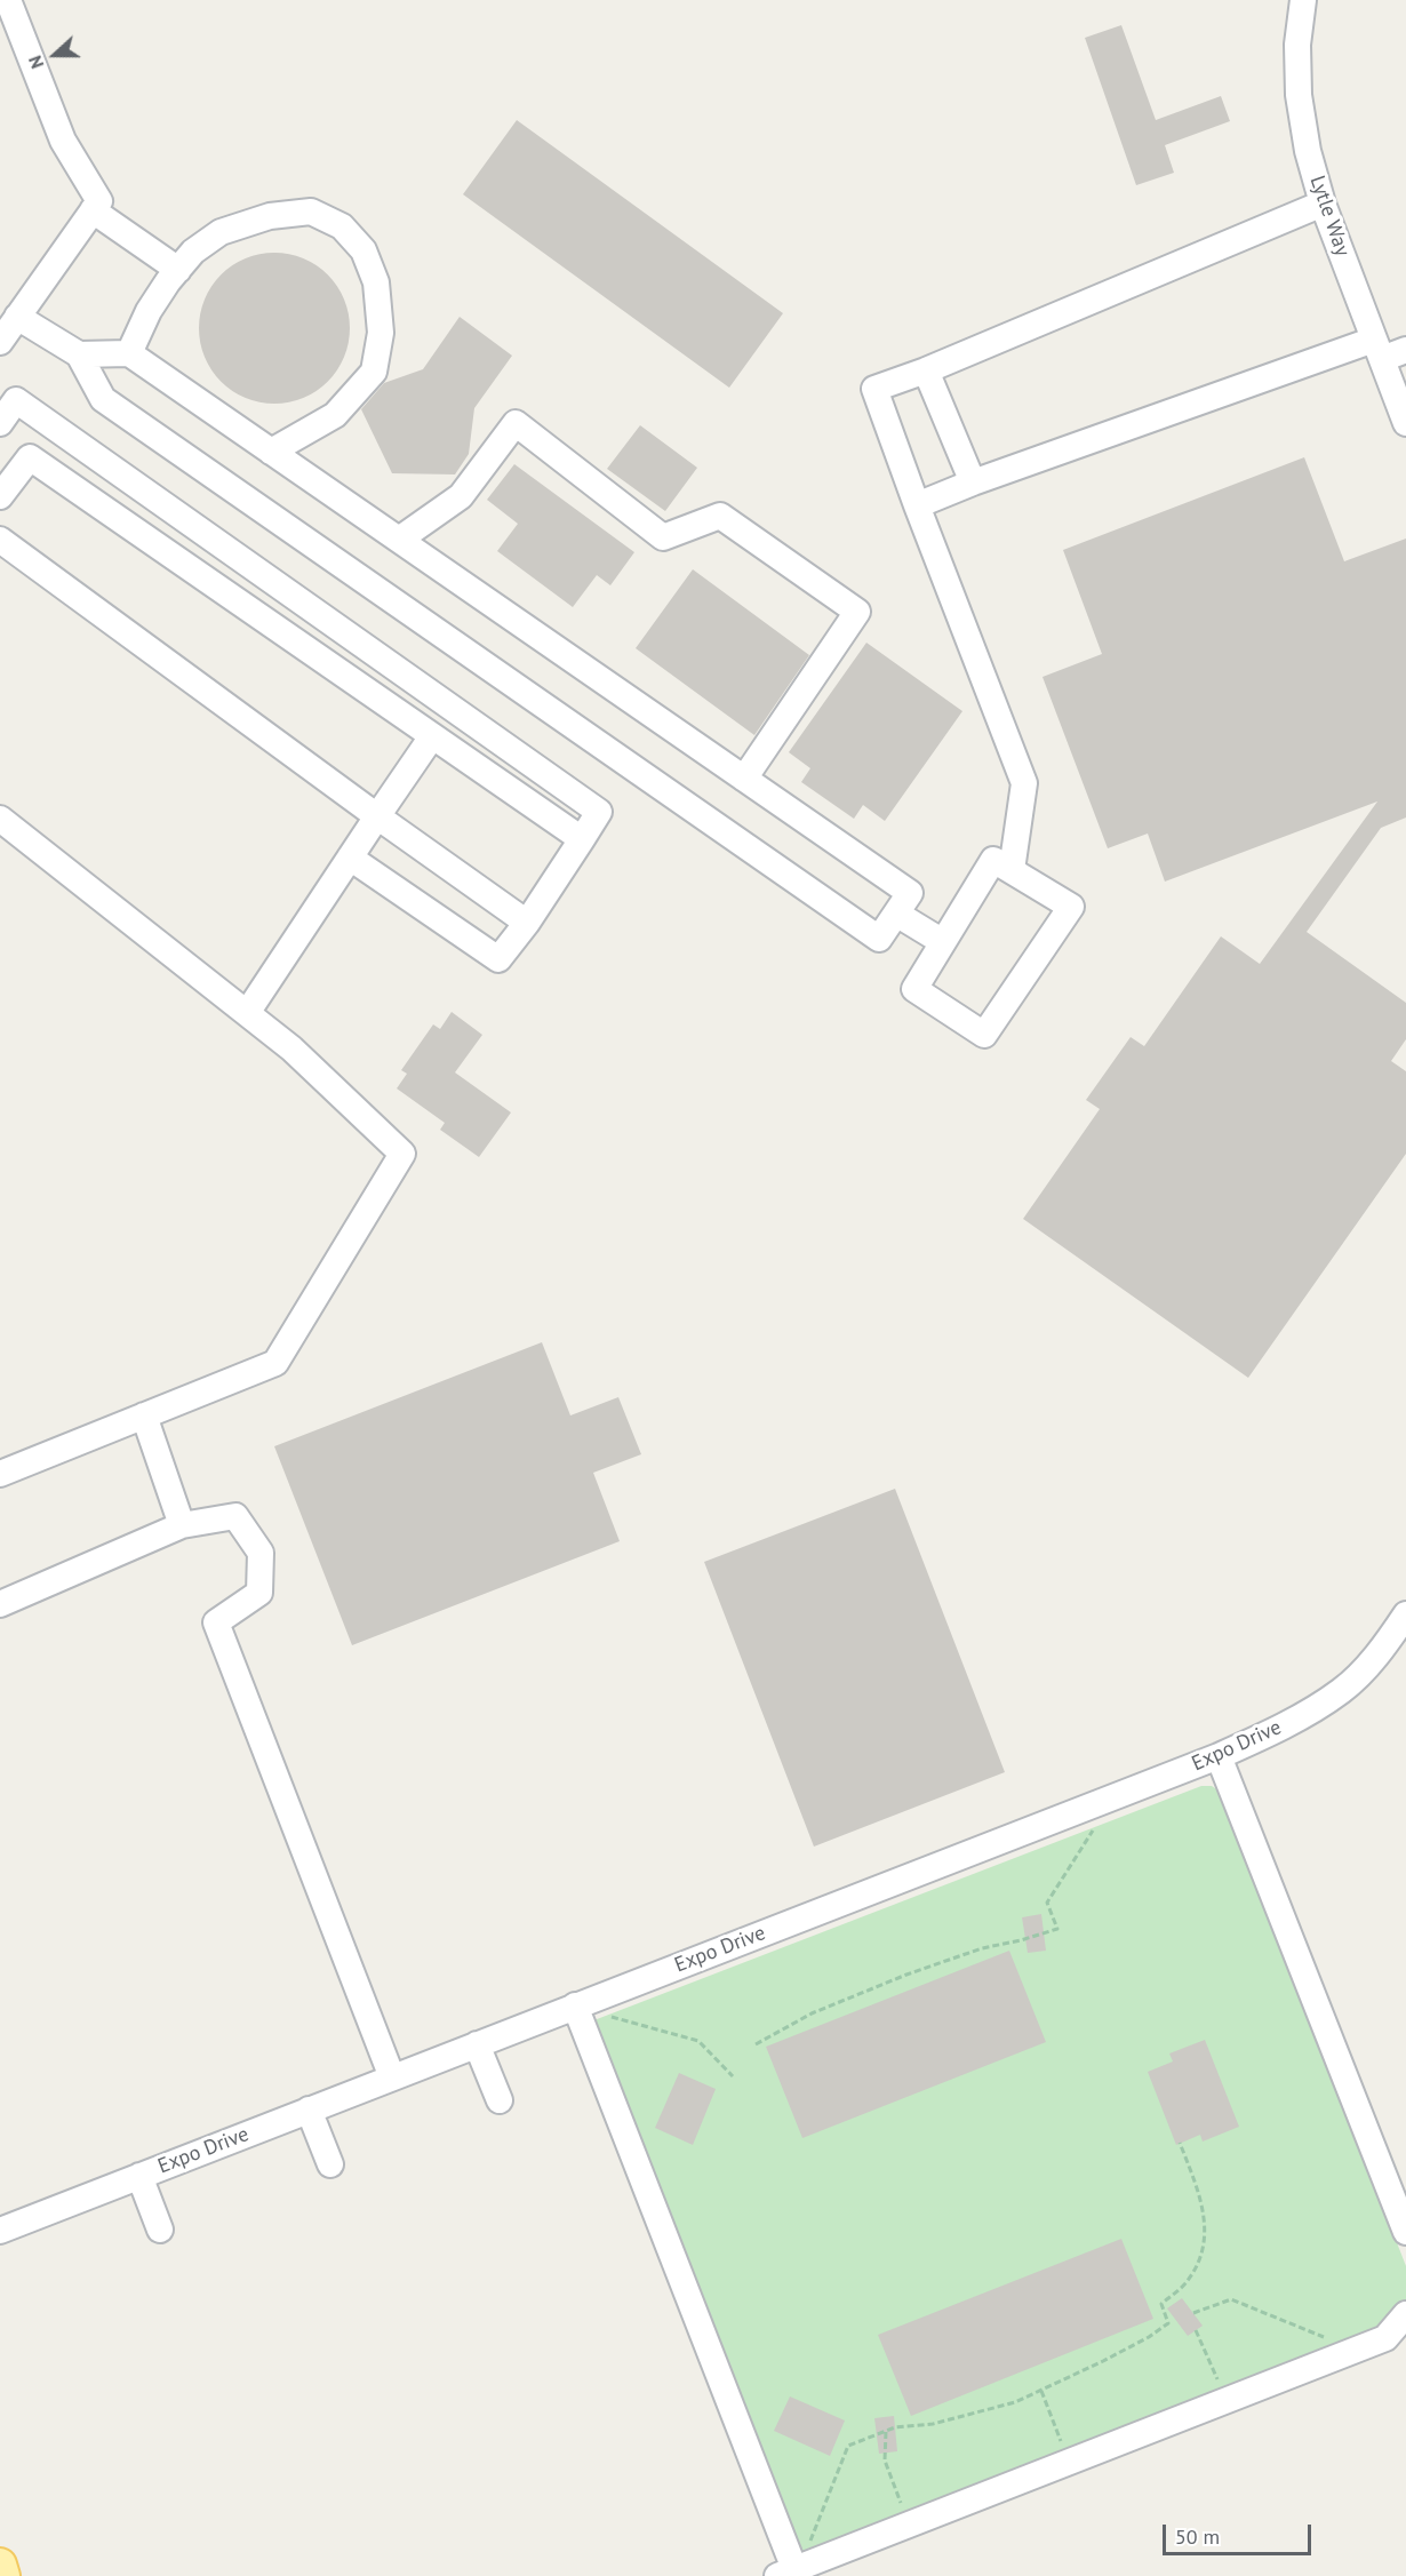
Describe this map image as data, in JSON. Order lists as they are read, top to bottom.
{
  "streets": {
    "street": ["Lytle Way", "Expo Drive"]
  },
  "scale_bar": "50 m",
  "north": "left"
}
